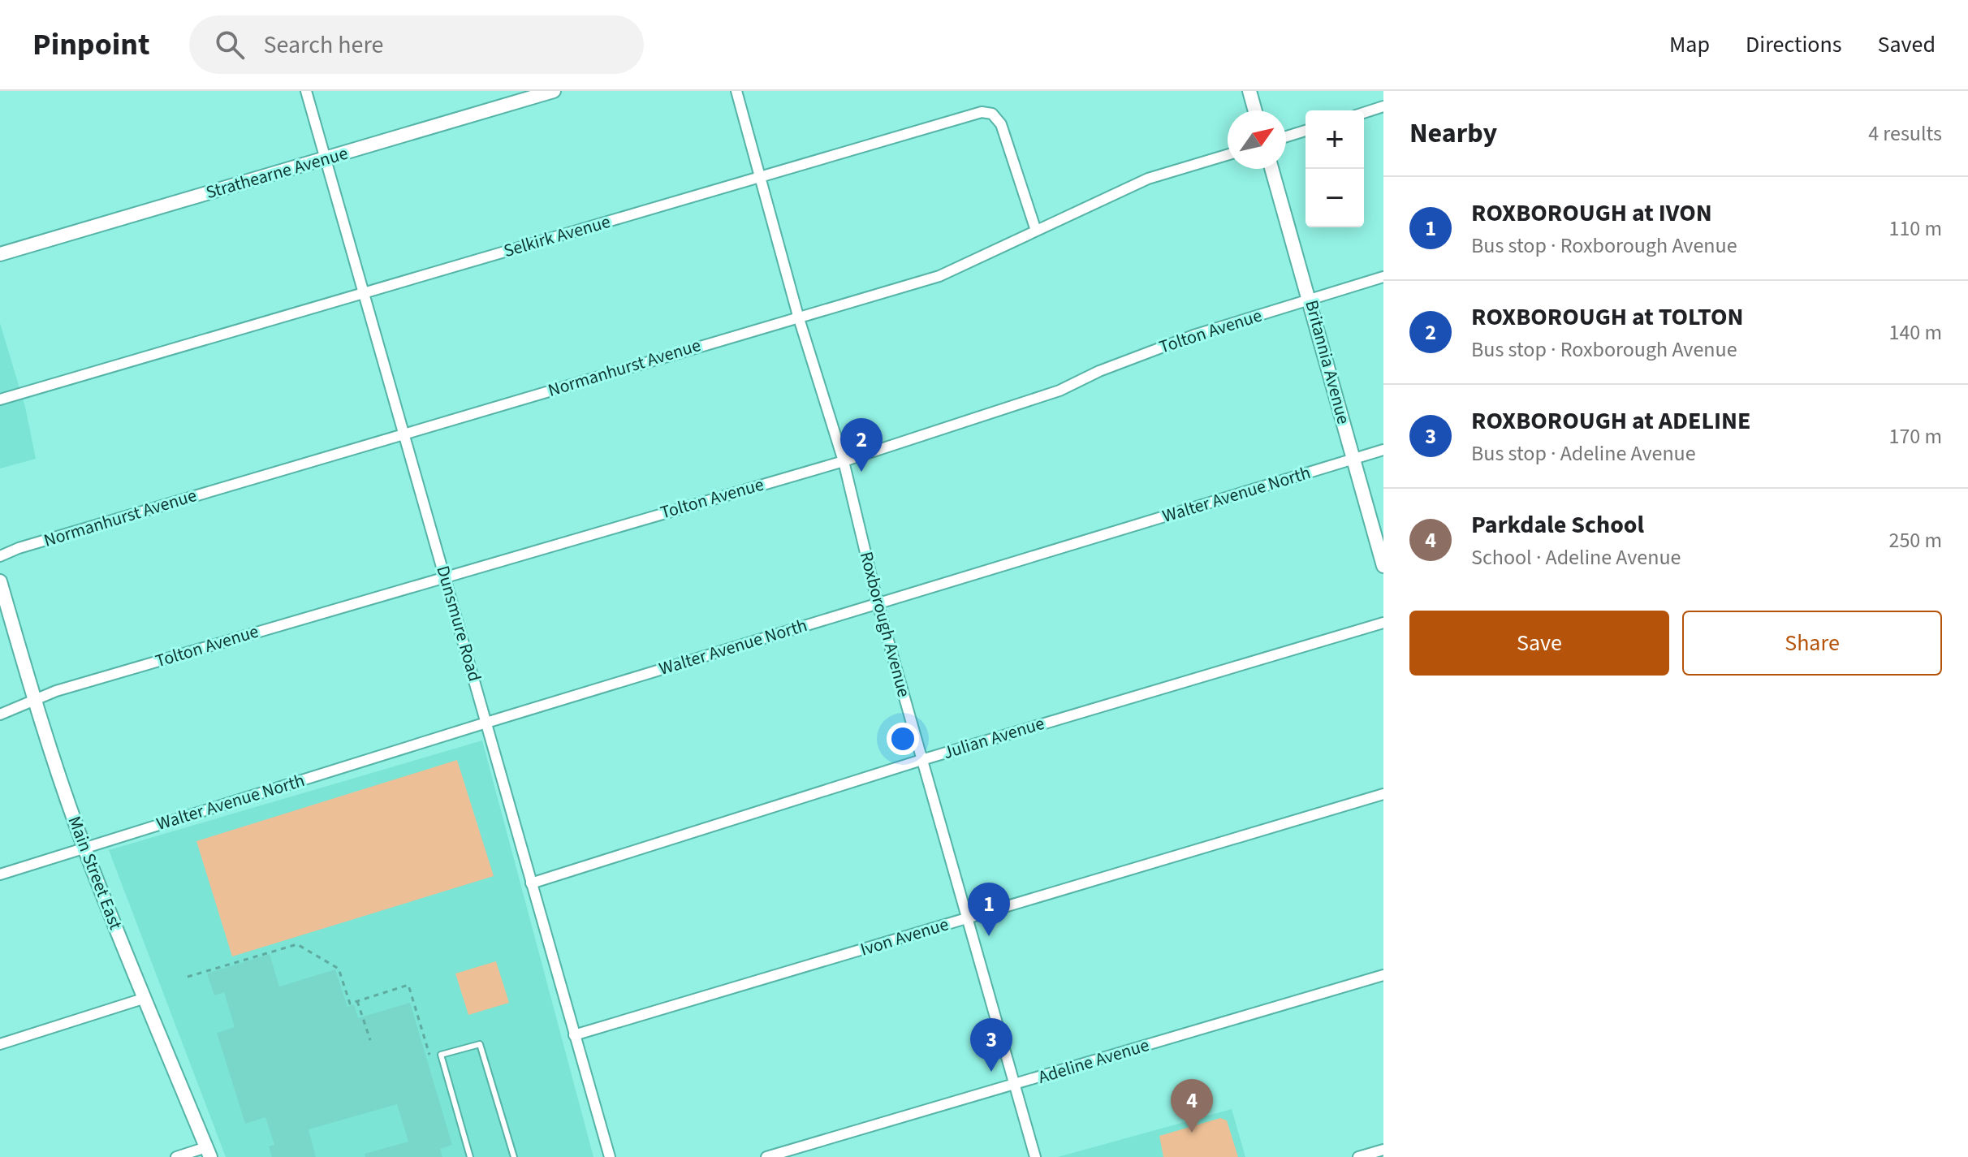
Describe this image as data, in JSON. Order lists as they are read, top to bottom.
{
  "streets": {
    "street": [
      "Strathearne Avenue",
      "Selkirk Avenue",
      "Tolton Avenue",
      "Britannia Avenue",
      "Normanhurst Avenue",
      "Walter Avenue North",
      "Dunsmure Road",
      "Roxborough Avenue",
      "Julian Avenue",
      "Main Street East",
      "Ivon Avenue",
      "Adeline Avenue"
    ]
  },
  "crossings": [
    ["Strathearne Avenue", "Dunsmure Road"],
    ["Selkirk Avenue", "Normanhurst Avenue"],
    ["Selkirk Avenue", "Dunsmure Road"],
    ["Selkirk Avenue", "Roxborough Avenue"],
    ["Tolton Avenue", "Britannia Avenue"],
    ["Tolton Avenue", "Dunsmure Road"],
    ["Tolton Avenue", "Roxborough Avenue"],
    ["Tolton Avenue", "Main Street East"],
    ["Britannia Avenue", "Walter Avenue North"],
    ["Normanhurst Avenue", "Dunsmure Road"],
    ["Normanhurst Avenue", "Roxborough Avenue"],
    ["Walter Avenue North", "Dunsmure Road"],
    ["Walter Avenue North", "Roxborough Avenue"],
    ["Walter Avenue North", "Main Street East"],
    ["Dunsmure Road", "Julian Avenue"],
    ["Dunsmure Road", "Ivon Avenue"],
    ["Roxborough Avenue", "Julian Avenue"],
    ["Roxborough Avenue", "Ivon Avenue"],
    ["Roxborough Avenue", "Adeline Avenue"]
  ],
  "north": "top right",
  "page": {
    "header": "Pinpoint",
    "search": "Search here",
    "nav": ["Map", "Directions", "Saved"],
    "heading": ["Nearby", "4 results"],
    "map_buttons": ["+", "−"],
    "list": [
      {
        "mark": "1",
        "name": "ROXBOROUGH at IVON",
        "note": "Bus stop · Roxborough Avenue",
        "value": "110 m"
      },
      {
        "mark": "2",
        "name": "ROXBOROUGH at TOLTON",
        "note": "Bus stop · Roxborough Avenue",
        "value": "140 m"
      },
      {
        "mark": "3",
        "name": "ROXBOROUGH at ADELINE",
        "note": "Bus stop · Adeline Avenue",
        "value": "170 m"
      },
      {
        "mark": "4",
        "name": "Parkdale School",
        "note": "School · Adeline Avenue",
        "value": "250 m"
      }
    ],
    "pins": [
      "2",
      "1",
      "3",
      "4"
    ],
    "buttons": ["Save", "Share"]
  }
}
